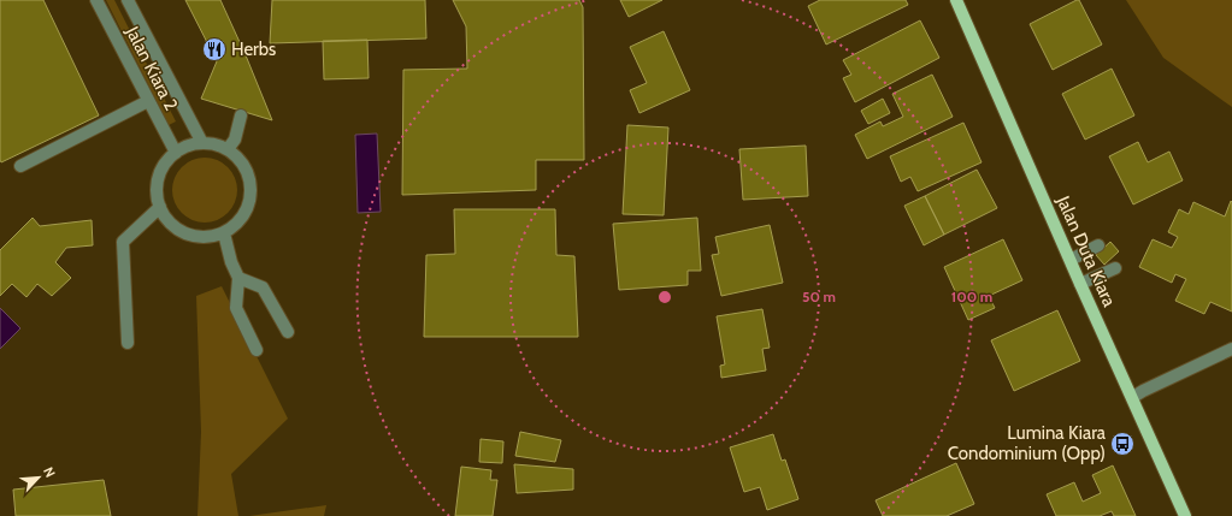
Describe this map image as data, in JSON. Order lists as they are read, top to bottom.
{
  "streets": {
    "main road": ["Jalan Duta Kiara"],
    "street": ["Jalan Kiara 2"]
  },
  "places": {
    "restaurant": ["Herbs"],
    "bus stop": ["Lumina Kiara Condominium (Opp)"]
  },
  "north": "top right",
  "rings": ["50 m", "100 m"]
}
